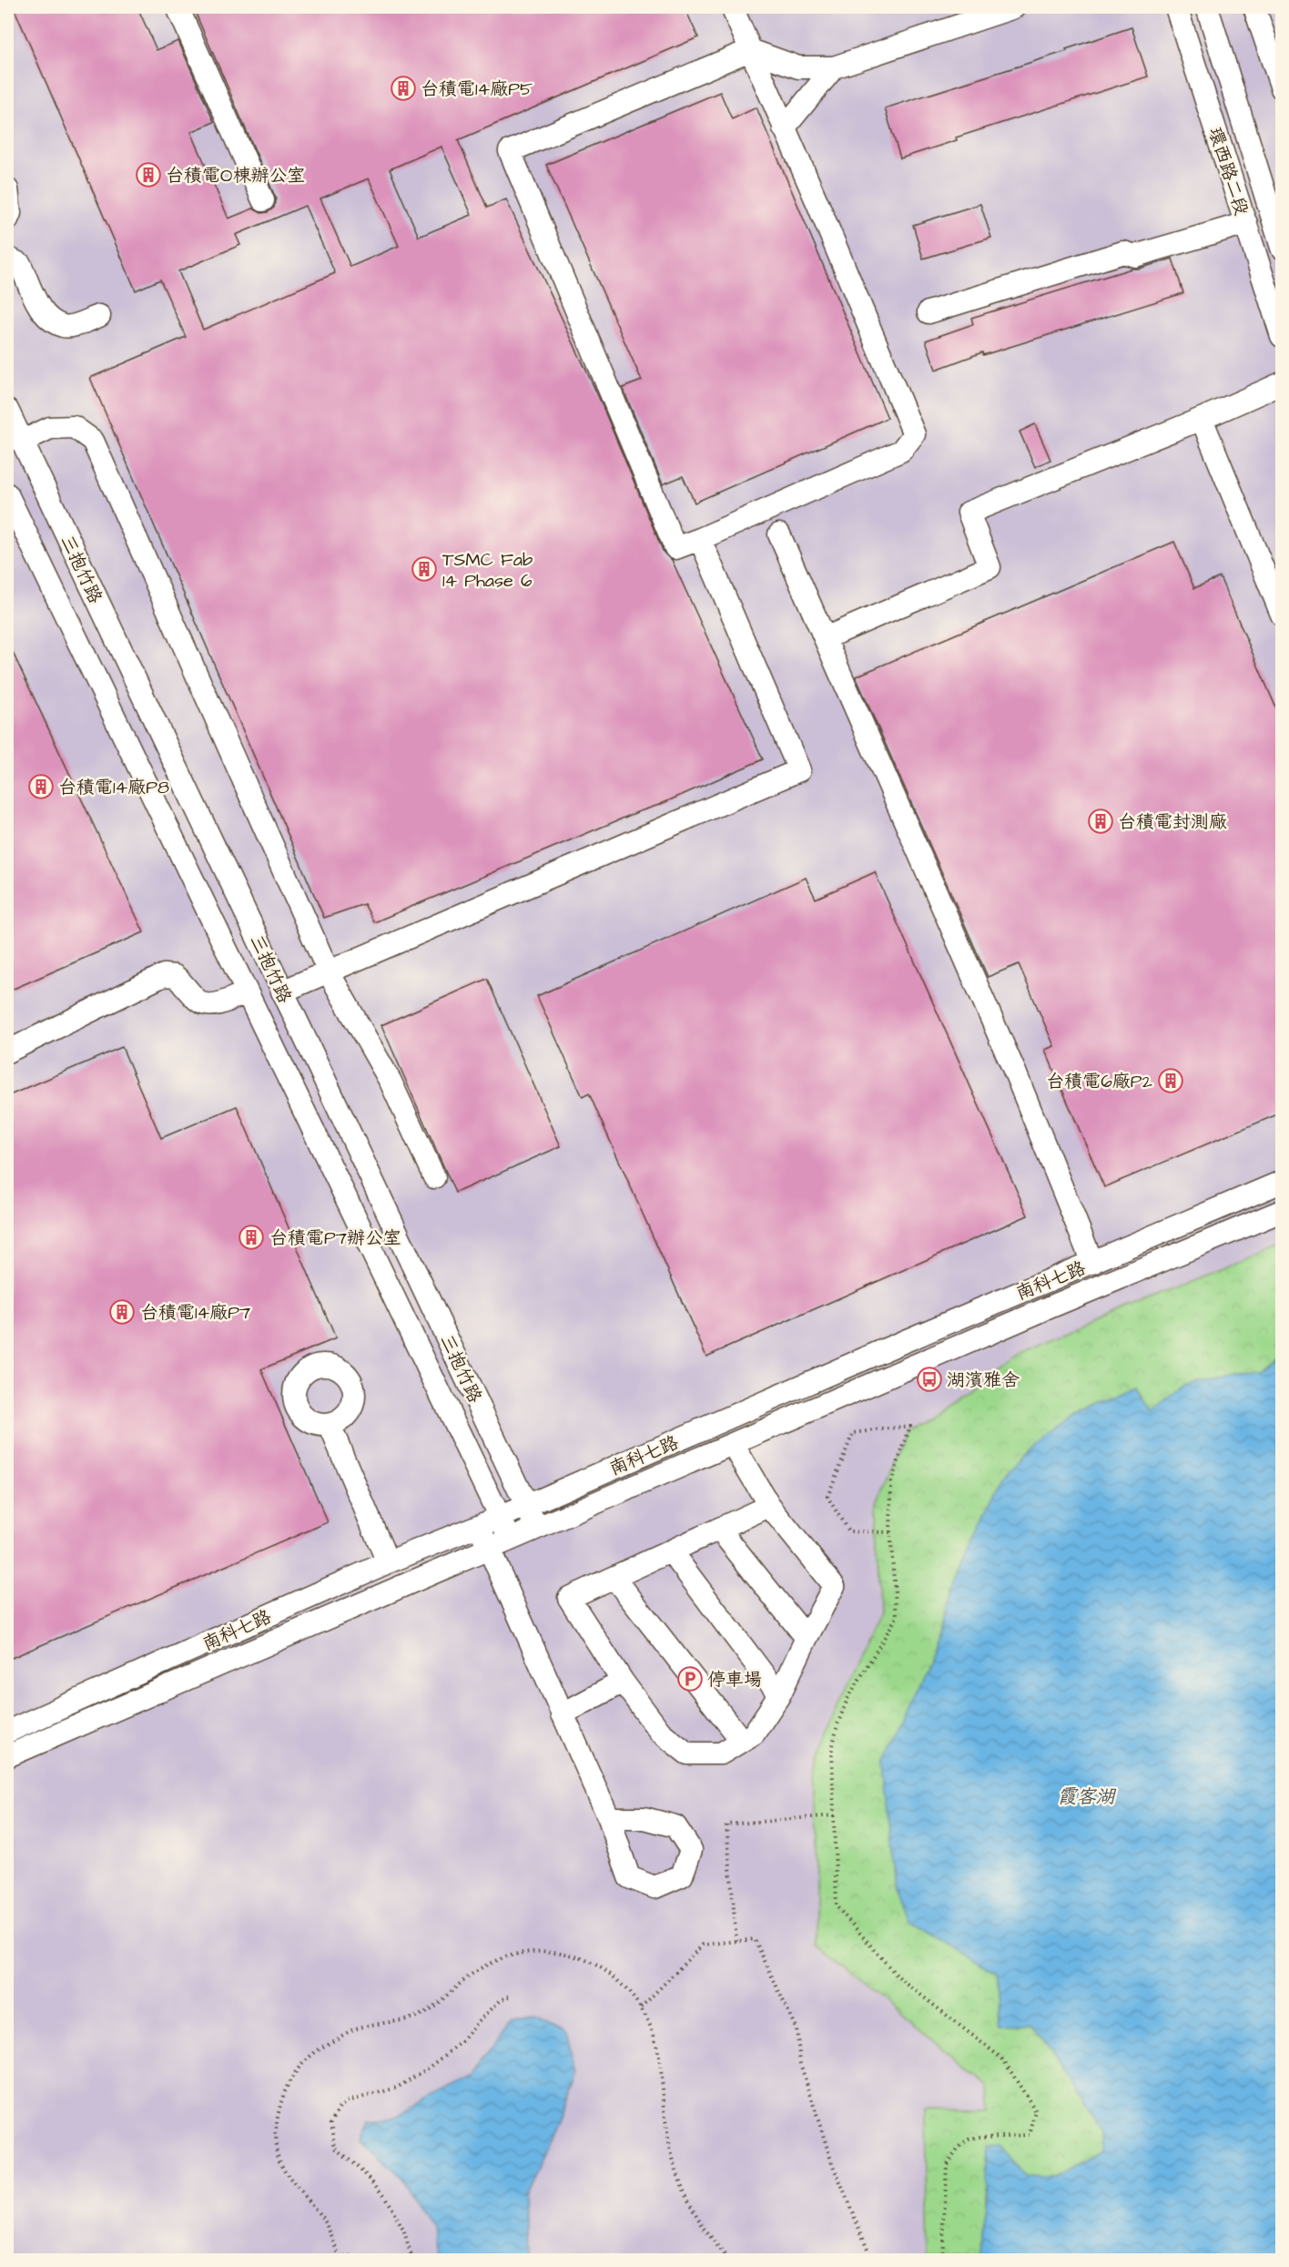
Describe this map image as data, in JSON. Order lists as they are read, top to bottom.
{
  "streets": {
    "street": ["環西路二段", "三抱竹路", "南科七路"]
  },
  "crossings": [
    ["三抱竹路", "南科七路"]
  ],
  "water": ["霞客湖"],
  "places": {
    "building": [
      "台積電14廠P5",
      "台積電O棟辦公室",
      "TSMC Fab 14 Phase 6",
      "台積電14廠P8",
      "台積電封測廠",
      "台積電6廠P2",
      "台積電P7辦公室",
      "台積電14廠P7"
    ],
    "bus stop": ["湖濱雅舍"],
    "parking": ["停車場"]
  }
}
